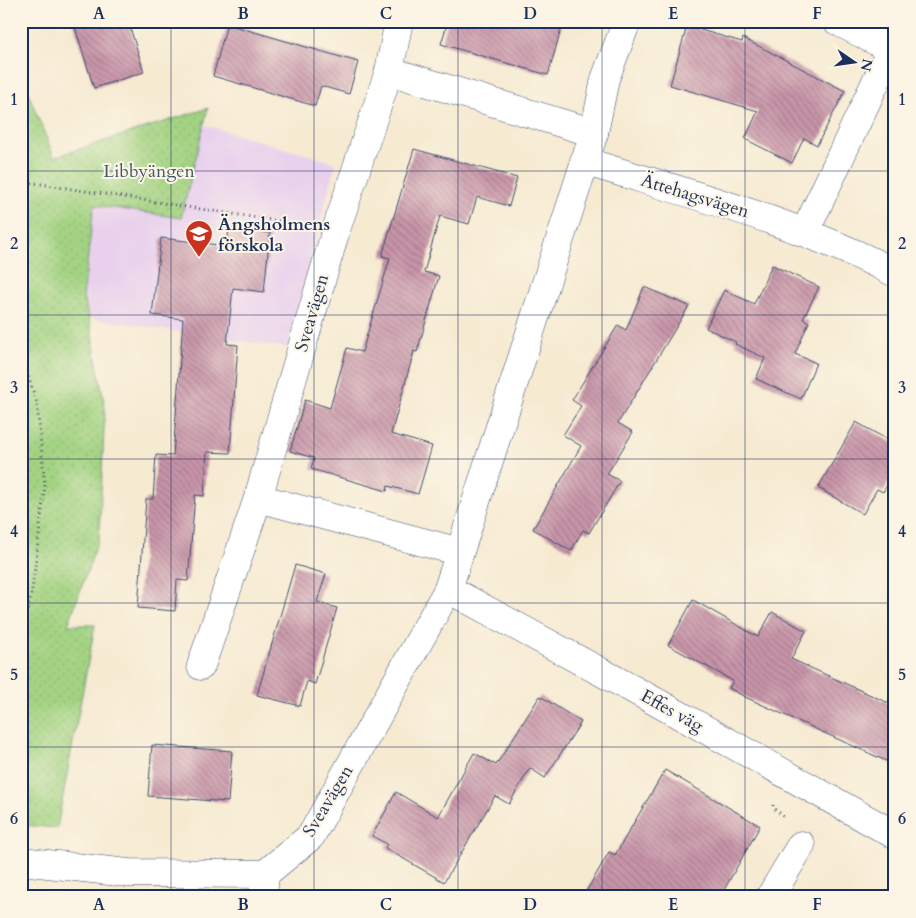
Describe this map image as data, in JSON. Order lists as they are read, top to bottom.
{
  "streets": {
    "street": ["Ättehagsvägen", "Sveavägen", "Effes väg"]
  },
  "crossings": [
    ["Ättehagsvägen", "Sveavägen"],
    ["Sveavägen", "Effes väg"]
  ],
  "parks": ["Libbyängen"],
  "places": {
    "school or university": ["Ängsholmens förskola"]
  },
  "north": "right",
  "grid": {
    "columns": [
      "A",
      "B",
      "C",
      "D",
      "E",
      "F"
    ],
    "rows": [
      "1",
      "2",
      "3",
      "4",
      "5",
      "6"
    ]
  }
}
